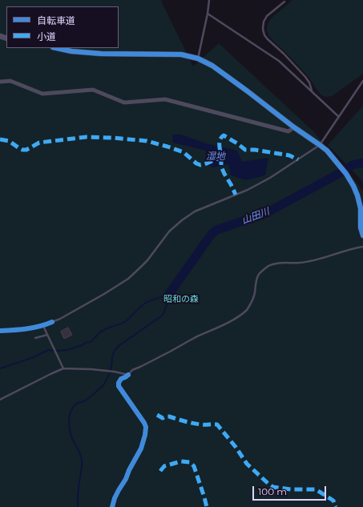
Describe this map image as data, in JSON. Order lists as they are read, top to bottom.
{
  "water": ["湿地", "山田川"],
  "parks": ["昭和の森"],
  "legend": ["自転車道", "小道"],
  "scale_bar": "100 m"
}
